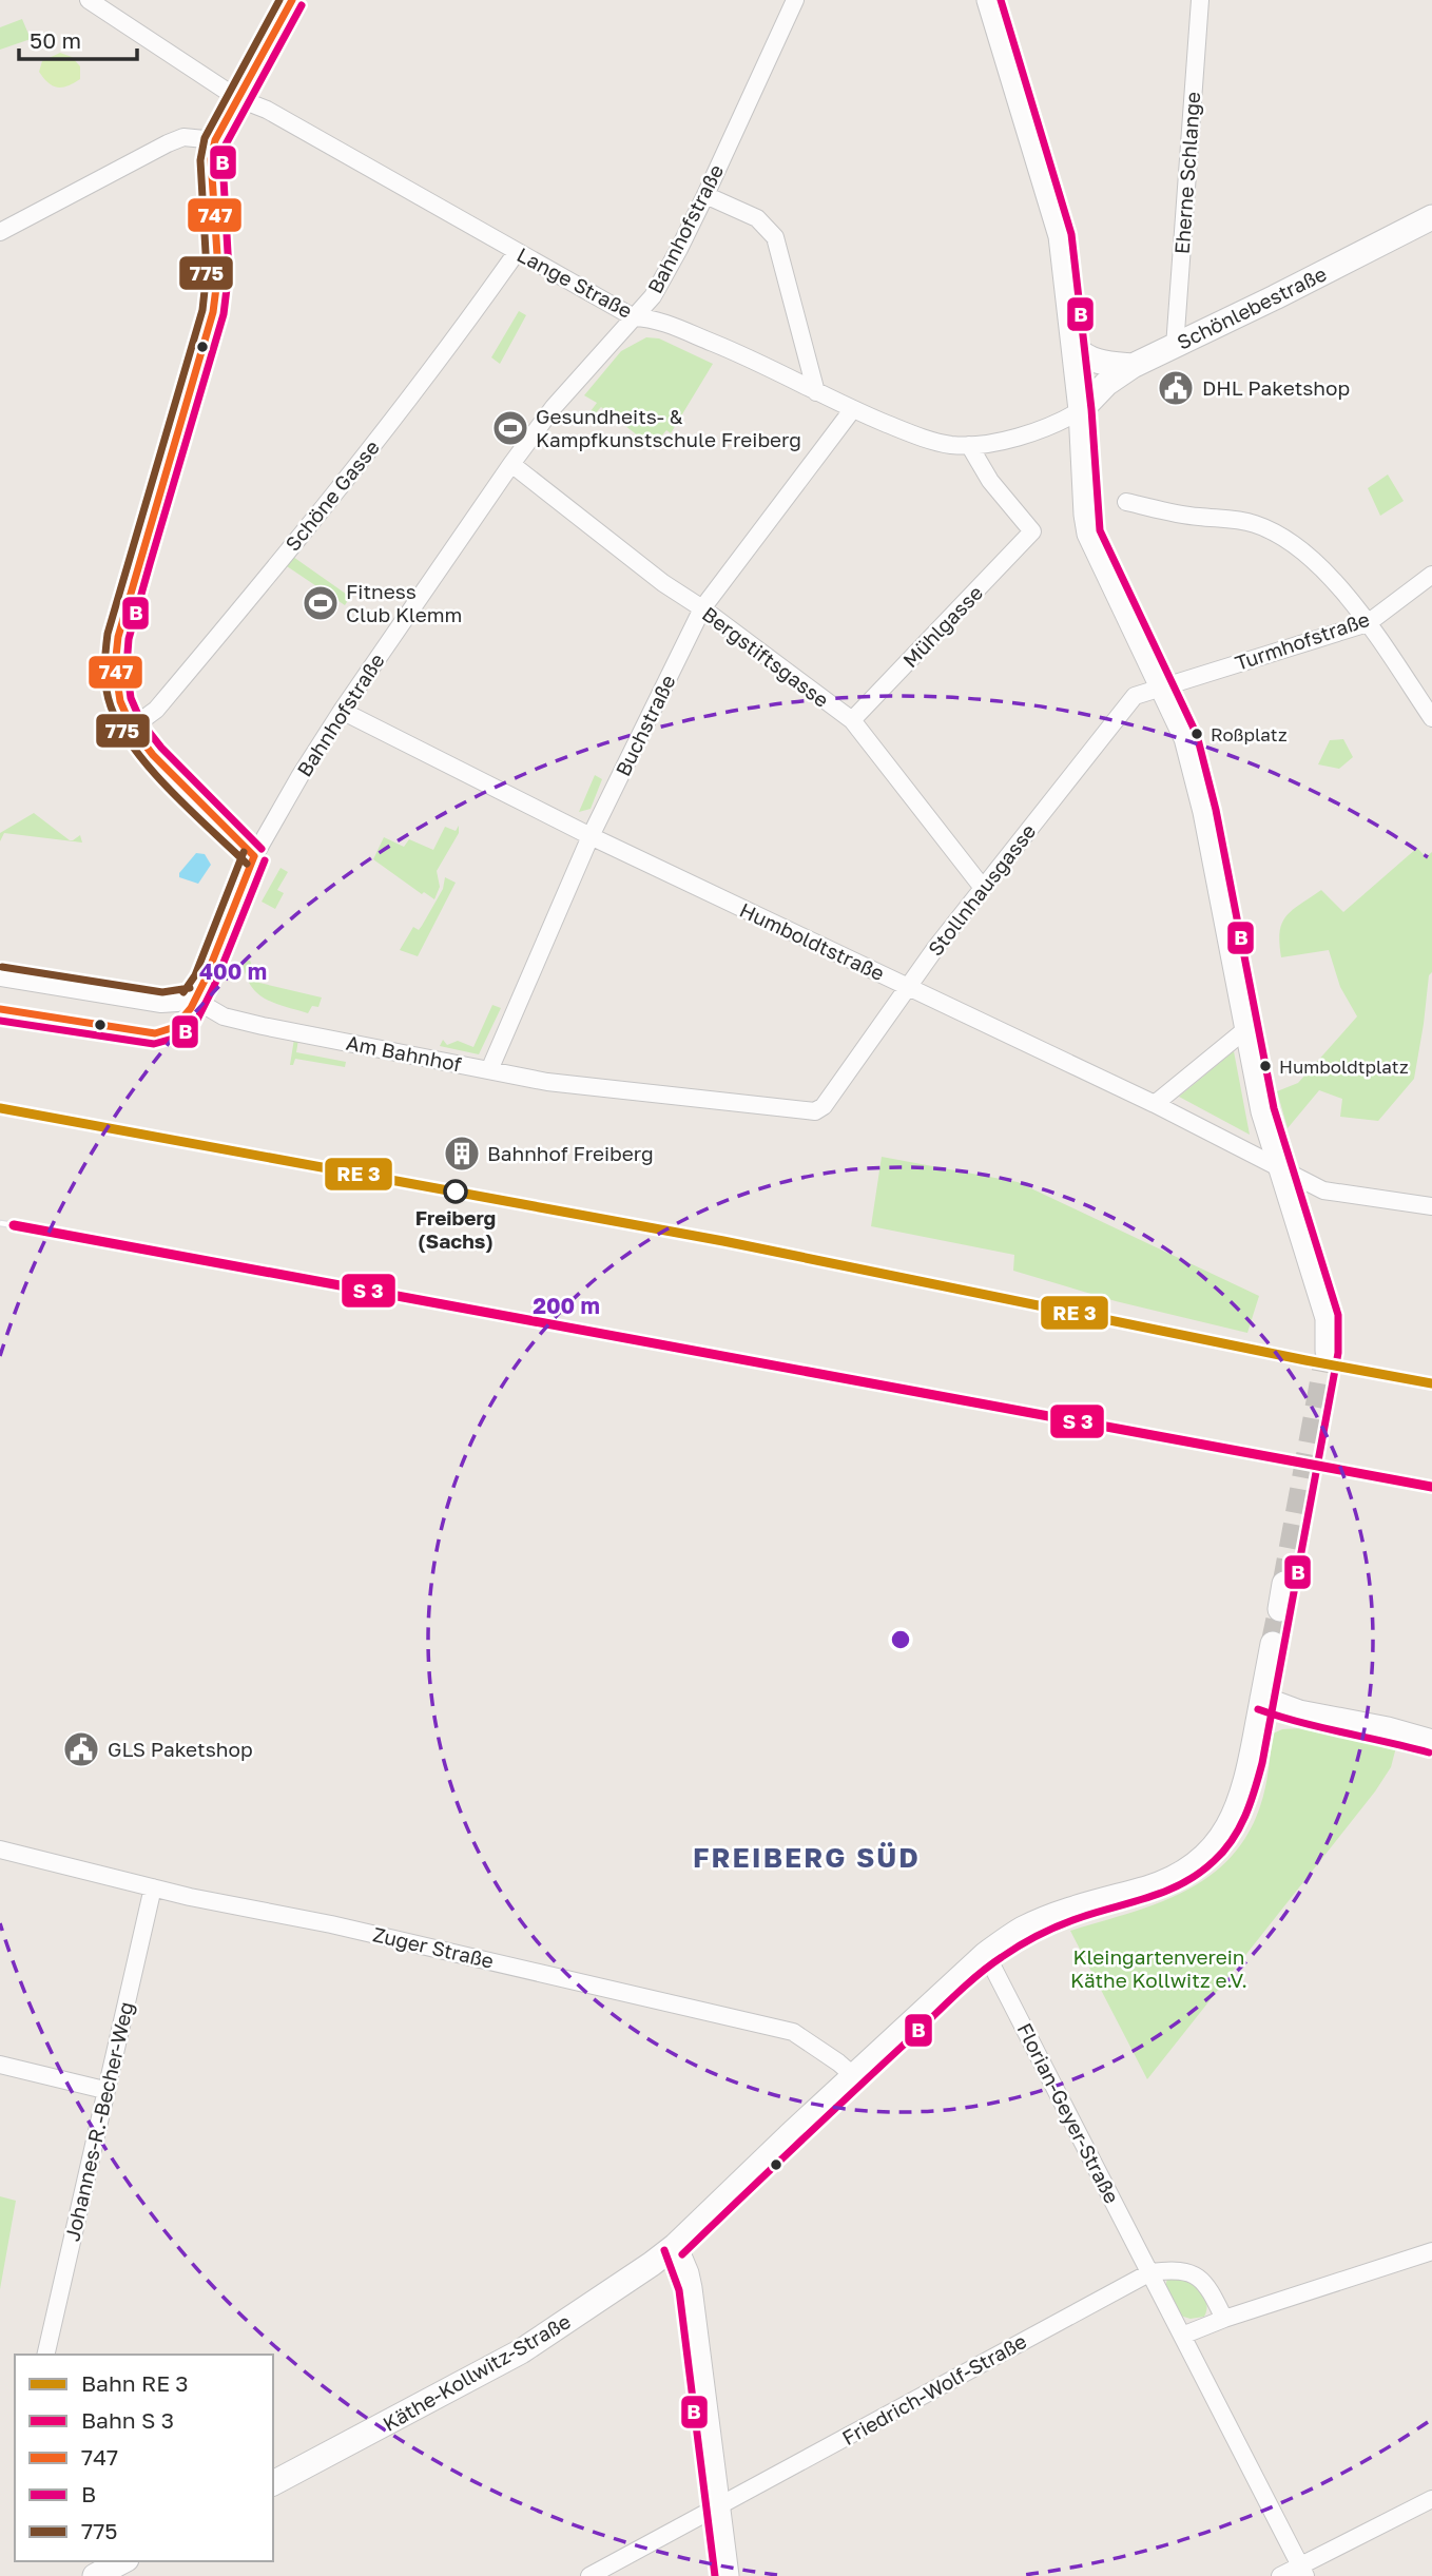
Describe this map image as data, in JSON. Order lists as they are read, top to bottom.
{
  "streets": {
    "street": [
      "Eherne Schlange",
      "Bahnhofstraße",
      "Lange Straße",
      "Schönlebestraße",
      "Schöne Gasse",
      "Mühlgasse",
      "Turmhofstraße",
      "Bergstiftsgasse",
      "Buchstraße",
      "Stollnhausgasse",
      "Humboldtstraße",
      "Am Bahnhof",
      "Zuger Straße",
      "Florian-Geyer-Straße",
      "Johannes-R.-Becher-Weg",
      "Käthe-Kollwitz-Straße",
      "Friedrich-Wolf-Straße"
    ]
  },
  "crossings": [
    ["Eherne Schlange", "Schönlebestraße"],
    ["Bahnhofstraße", "Lange Straße"],
    ["Bahnhofstraße", "Bergstiftsgasse"],
    ["Bahnhofstraße", "Humboldtstraße"],
    ["Bahnhofstraße", "Am Bahnhof"],
    ["Lange Straße", "Schönlebestraße"],
    ["Lange Straße", "Schöne Gasse"],
    ["Lange Straße", "Mühlgasse"],
    ["Lange Straße", "Buchstraße"],
    ["Mühlgasse", "Bergstiftsgasse"],
    ["Turmhofstraße", "Stollnhausgasse"],
    ["Bergstiftsgasse", "Buchstraße"],
    ["Bergstiftsgasse", "Stollnhausgasse"],
    ["Buchstraße", "Humboldtstraße"],
    ["Buchstraße", "Am Bahnhof"],
    ["Stollnhausgasse", "Humboldtstraße"],
    ["Stollnhausgasse", "Am Bahnhof"],
    ["Zuger Straße", "Johannes-R.-Becher-Weg"],
    ["Zuger Straße", "Käthe-Kollwitz-Straße"],
    ["Florian-Geyer-Straße", "Käthe-Kollwitz-Straße"],
    ["Florian-Geyer-Straße", "Friedrich-Wolf-Straße"]
  ],
  "districts": ["FREIBERG SÜD"],
  "parks": ["Kleingartenverein Käthe Kollwitz e.V."],
  "places": {
    "public building": ["DHL Paketshop", "GLS Paketshop"],
    "sports": ["Gesundheits- & Kampfkunstschule Freiberg", "Fitness Club Klemm"],
    "other": ["Roßplatz", "Humboldtplatz", "Freiberg (Sachs)"],
    "building": ["Bahnhof Freiberg"]
  },
  "lines": ["transit line 747", "transit line B", "transit line 775"],
  "legend": [
    "Bahn RE 3",
    "Bahn S 3",
    "747",
    "B",
    "775"
  ],
  "scale_bar": "50 m",
  "rings": ["400 m", "200 m"]
}
